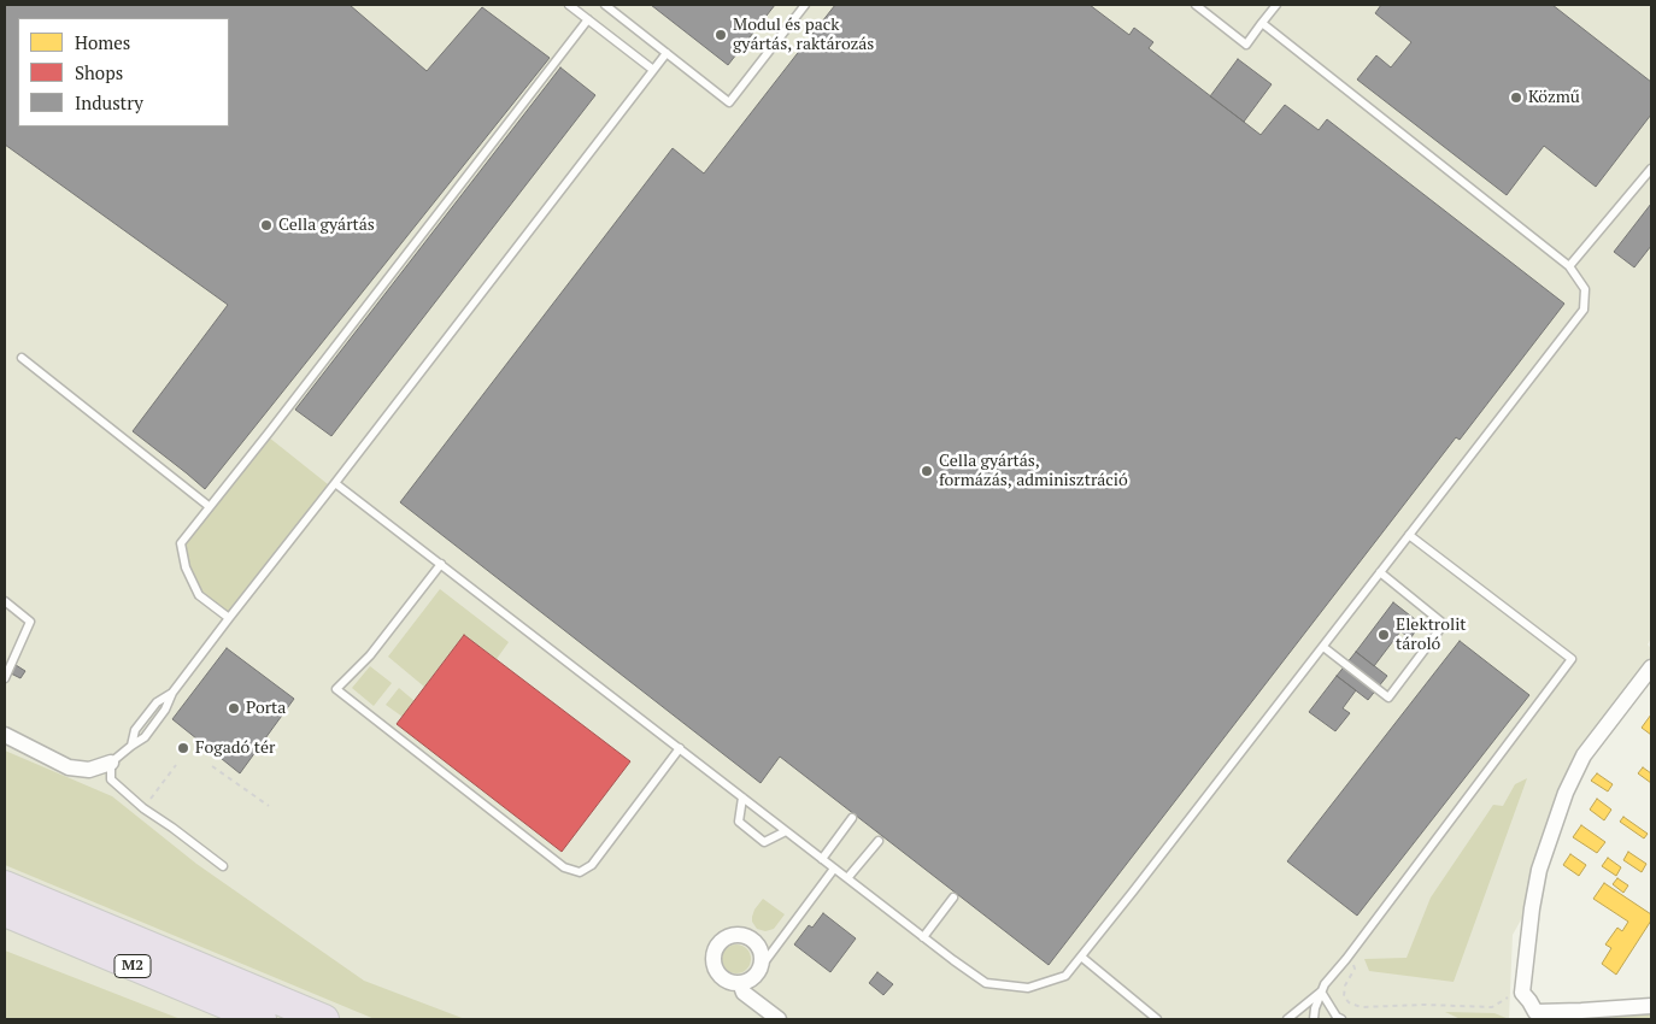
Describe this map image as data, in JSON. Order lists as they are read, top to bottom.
{
  "streets": {
    "highway": ["M2"]
  },
  "places": [
    "Modul és pack gyártás, raktározás",
    "Közmű",
    "Cella gyártás",
    "Cella gyártás, formázás, adminisztráció",
    "Elektrolit tároló",
    "Porta",
    "Fogadó tér"
  ],
  "legend": ["Homes", "Shops", "Industry"]
}
